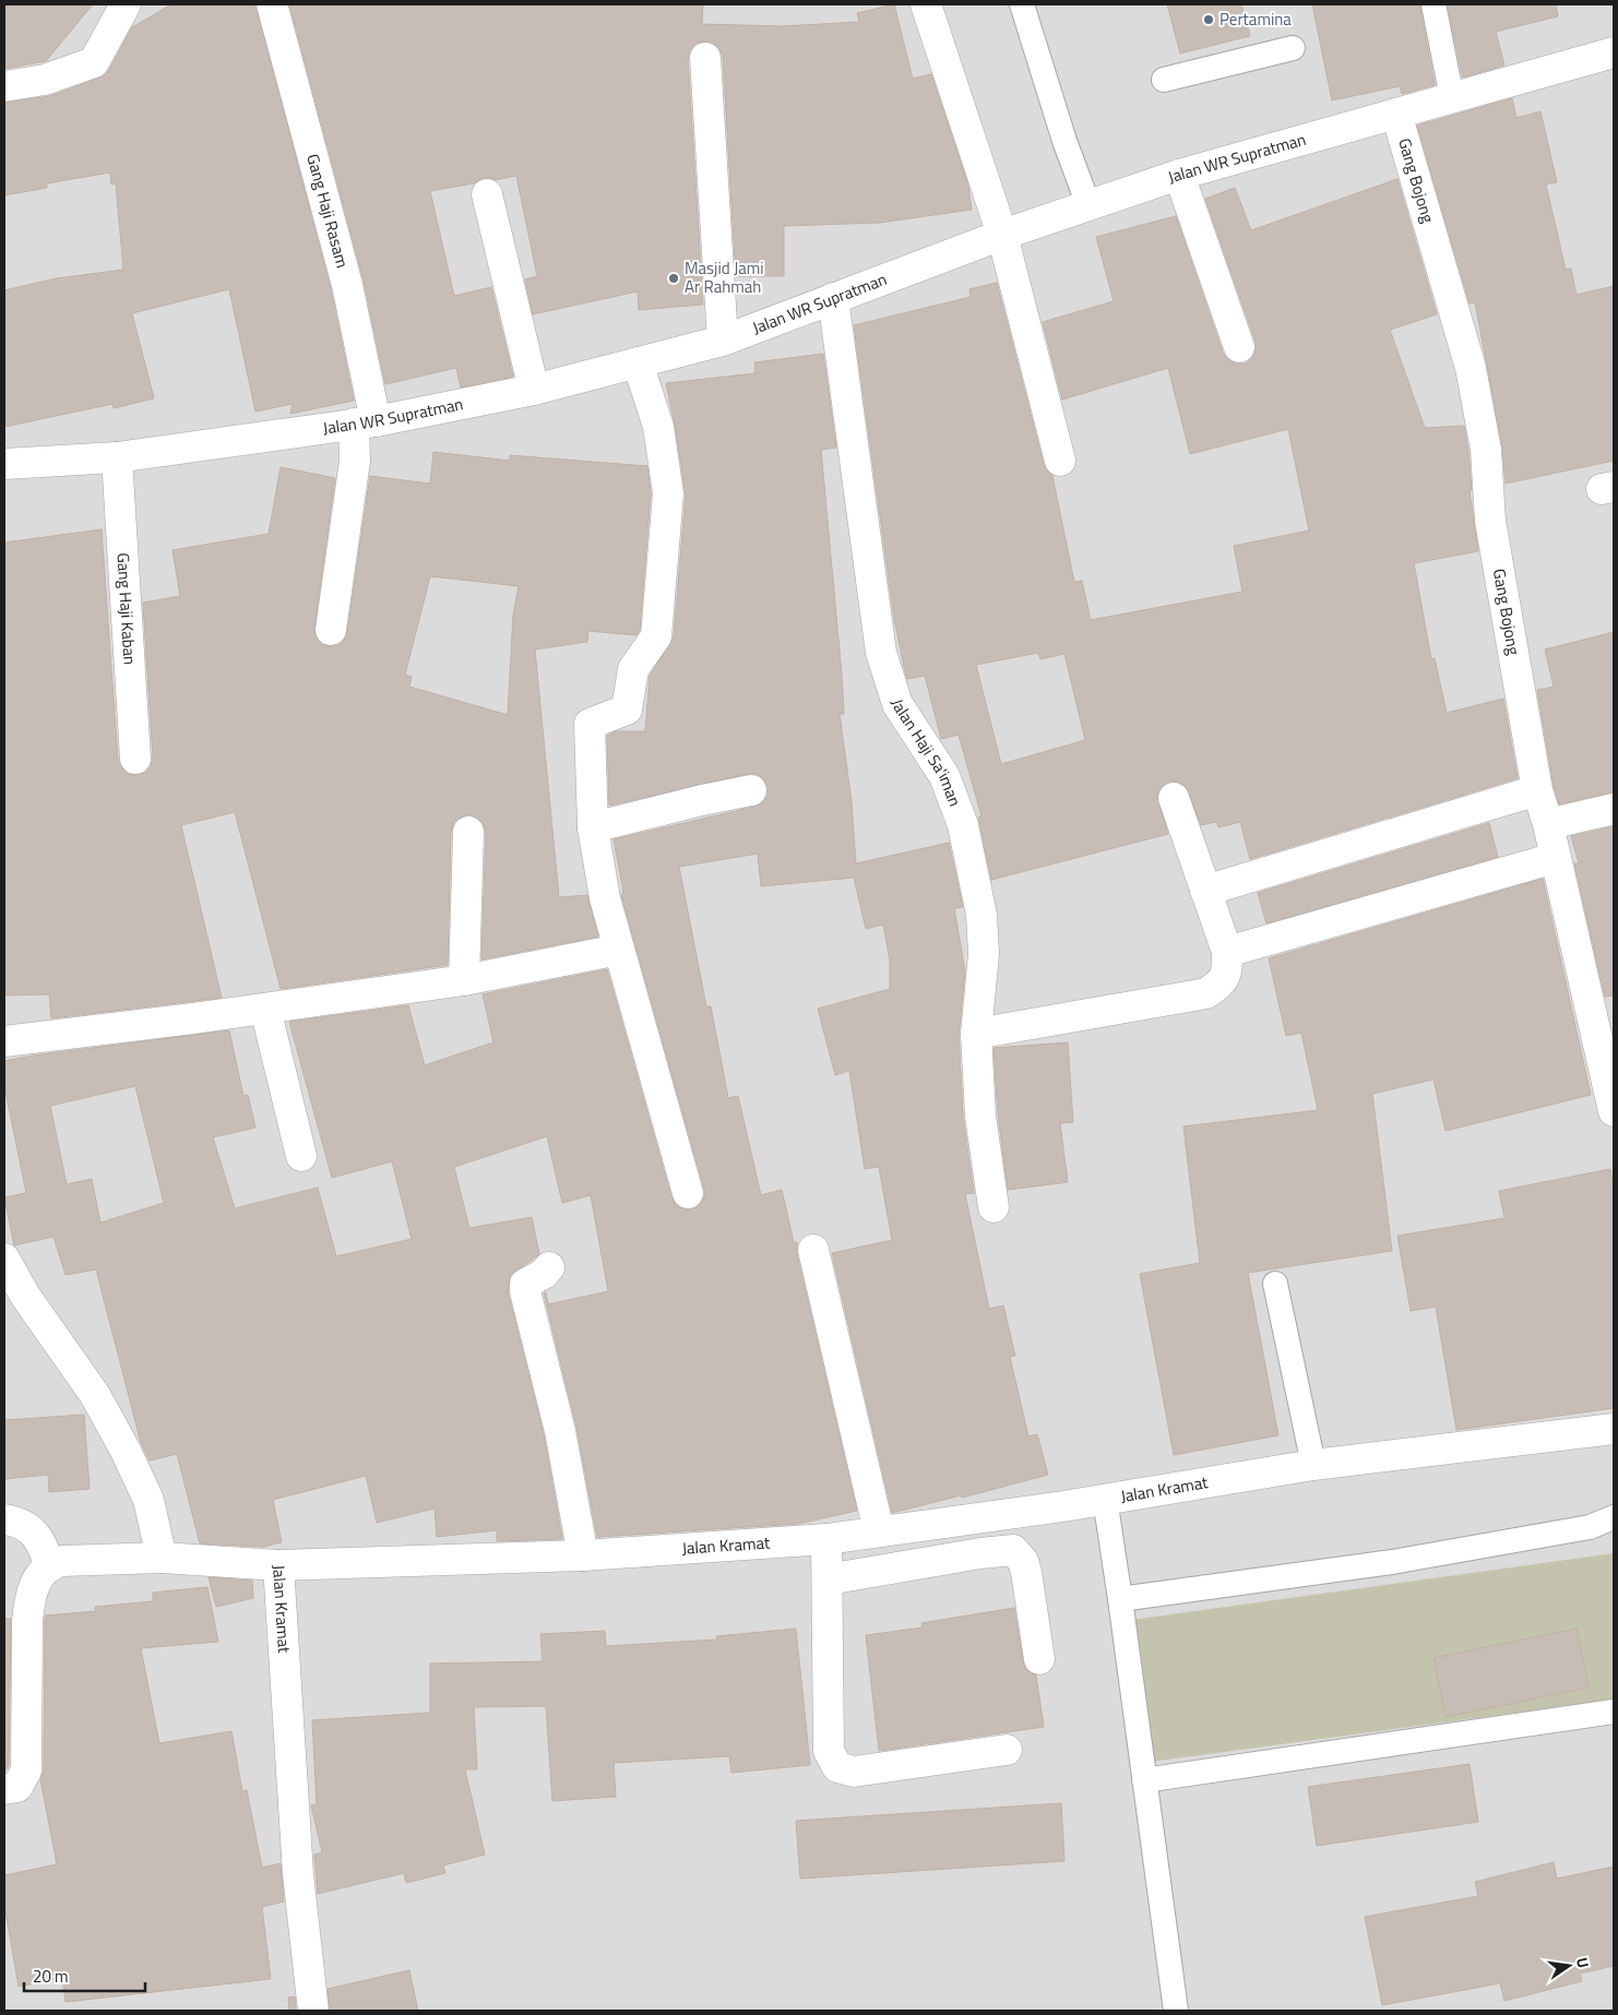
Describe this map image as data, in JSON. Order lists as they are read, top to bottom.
{
  "streets": {
    "street": [
      "Jalan WR Supratman",
      "Gang Bojong",
      "Gang Haji Rasam",
      "Gang Haji Kaban",
      "Jalan Haji Sa'iman",
      "Jalan Kramat"
    ]
  },
  "crossings": [
    ["Jalan WR Supratman", "Gang Bojong"],
    ["Jalan WR Supratman", "Gang Haji Rasam"],
    ["Jalan WR Supratman", "Gang Haji Kaban"],
    ["Jalan WR Supratman", "Jalan Haji Sa'iman"]
  ],
  "places": ["Pertamina", "Masjid Jami Ar Rahmah"],
  "scale_bar": "20 m",
  "north": "right"
}
